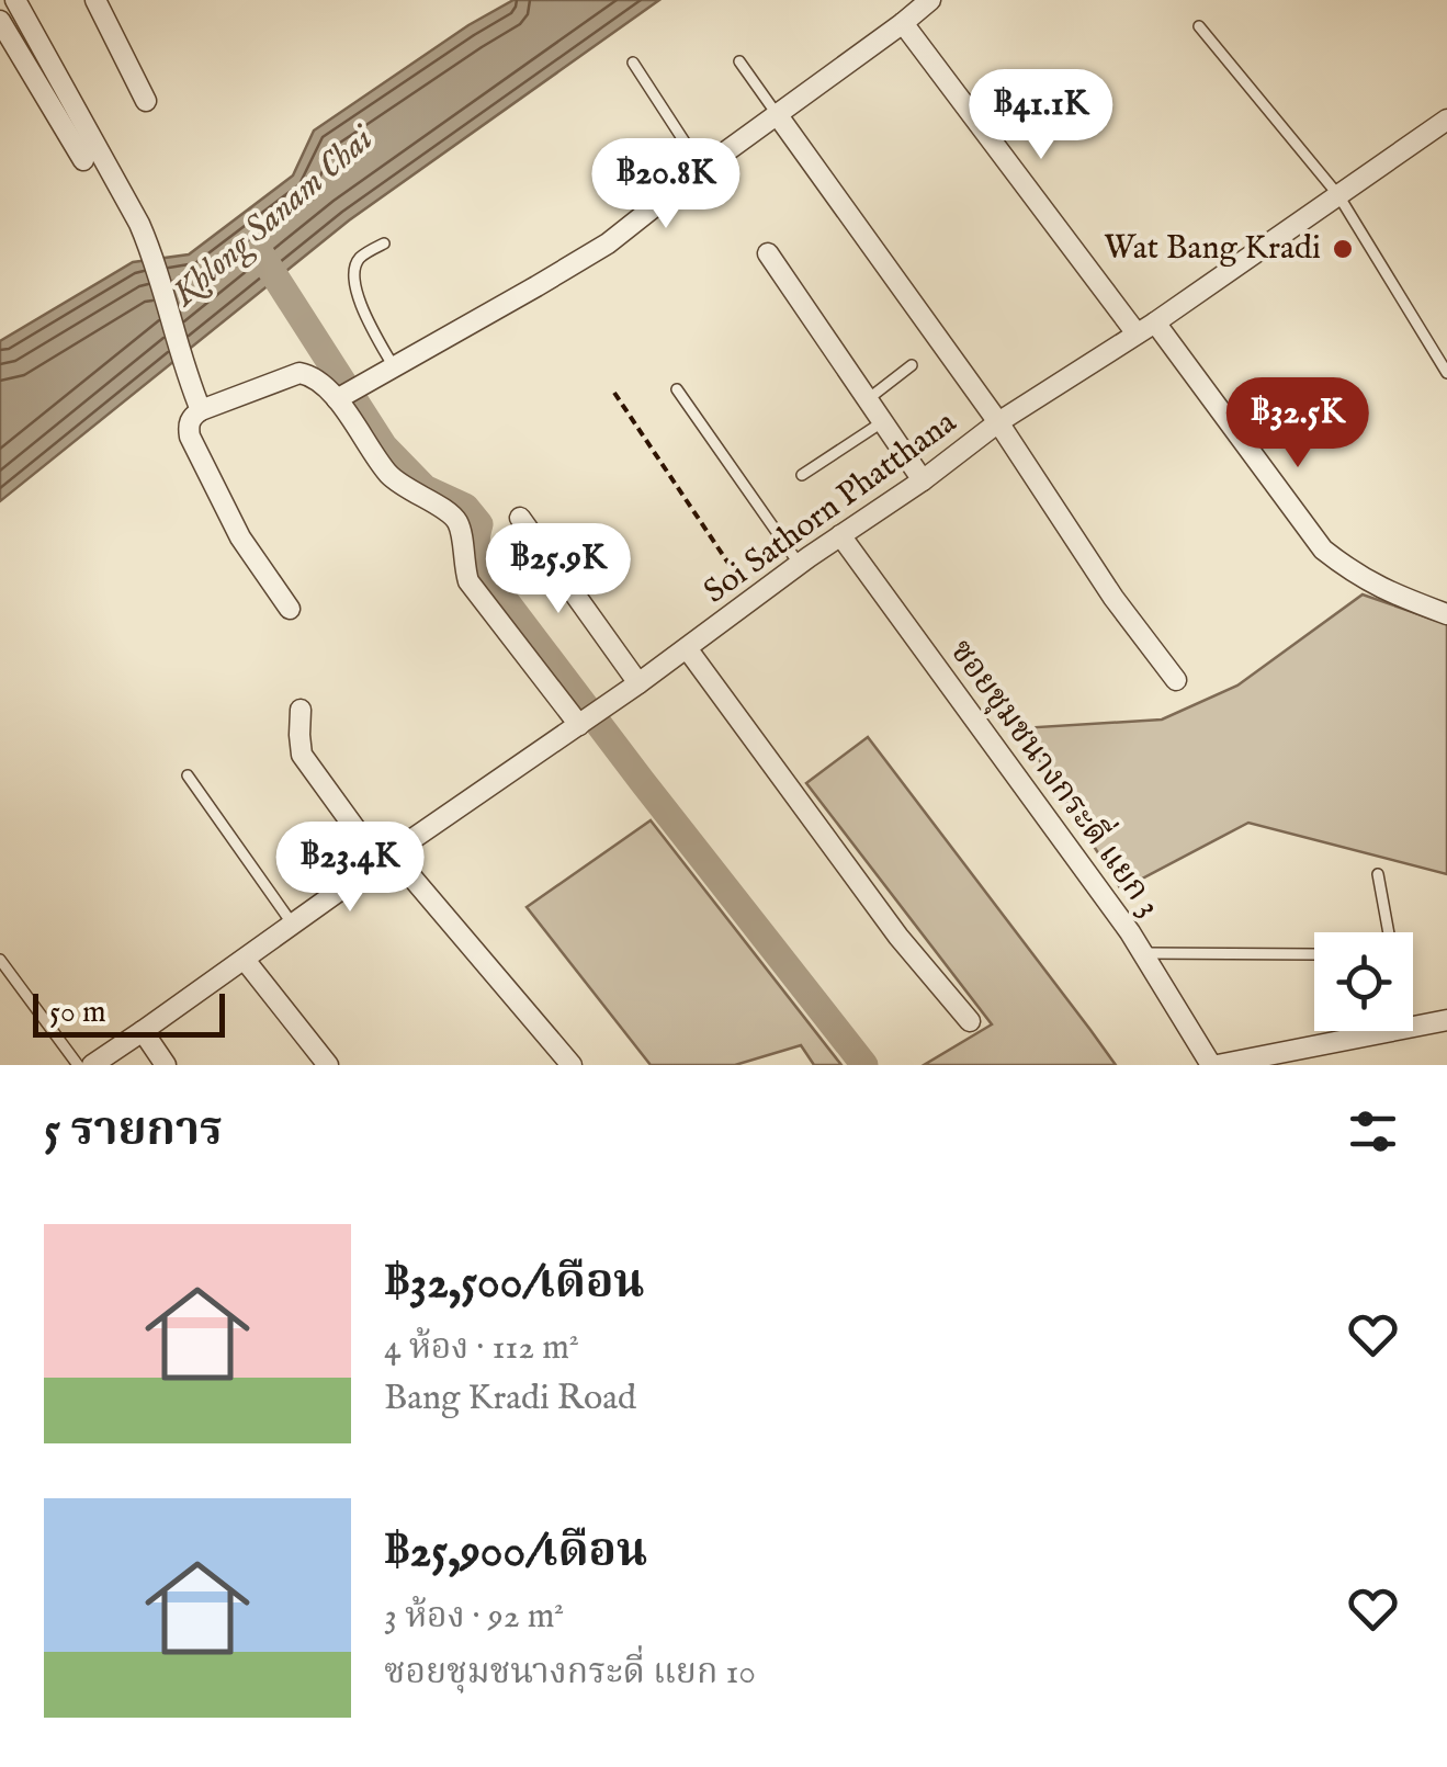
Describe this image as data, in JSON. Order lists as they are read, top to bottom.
{
  "streets": {
    "street": ["Soi Sathorn Phatthana", "ซอยชุมชนางกระดี่ แยก 3"]
  },
  "crossings": [
    ["Soi Sathorn Phatthana", "ซอยชุมชนางกระดี่ แยก 3"]
  ],
  "water": ["Khlong Sanam Chai"],
  "places": ["Wat Bang Kradi"],
  "scale_bar": "50 m",
  "page": {
    "price": [
      "฿41.1K",
      "฿20.8K",
      "฿32.5K",
      "฿25.9K",
      "฿23.4K"
    ],
    "scale": "50 m",
    "heading": "5 รายการ",
    "list": [
      {
        "name": "฿32,500/เดือน",
        "note": "4 ห้อง · 112 m² · Bang Kradi Road"
      },
      {
        "name": "฿25,900/เดือน",
        "note": "3 ห้อง · 92 m² · ซอยชุมชนางกระดี่ แยก 10"
      }
    ]
  }
}
